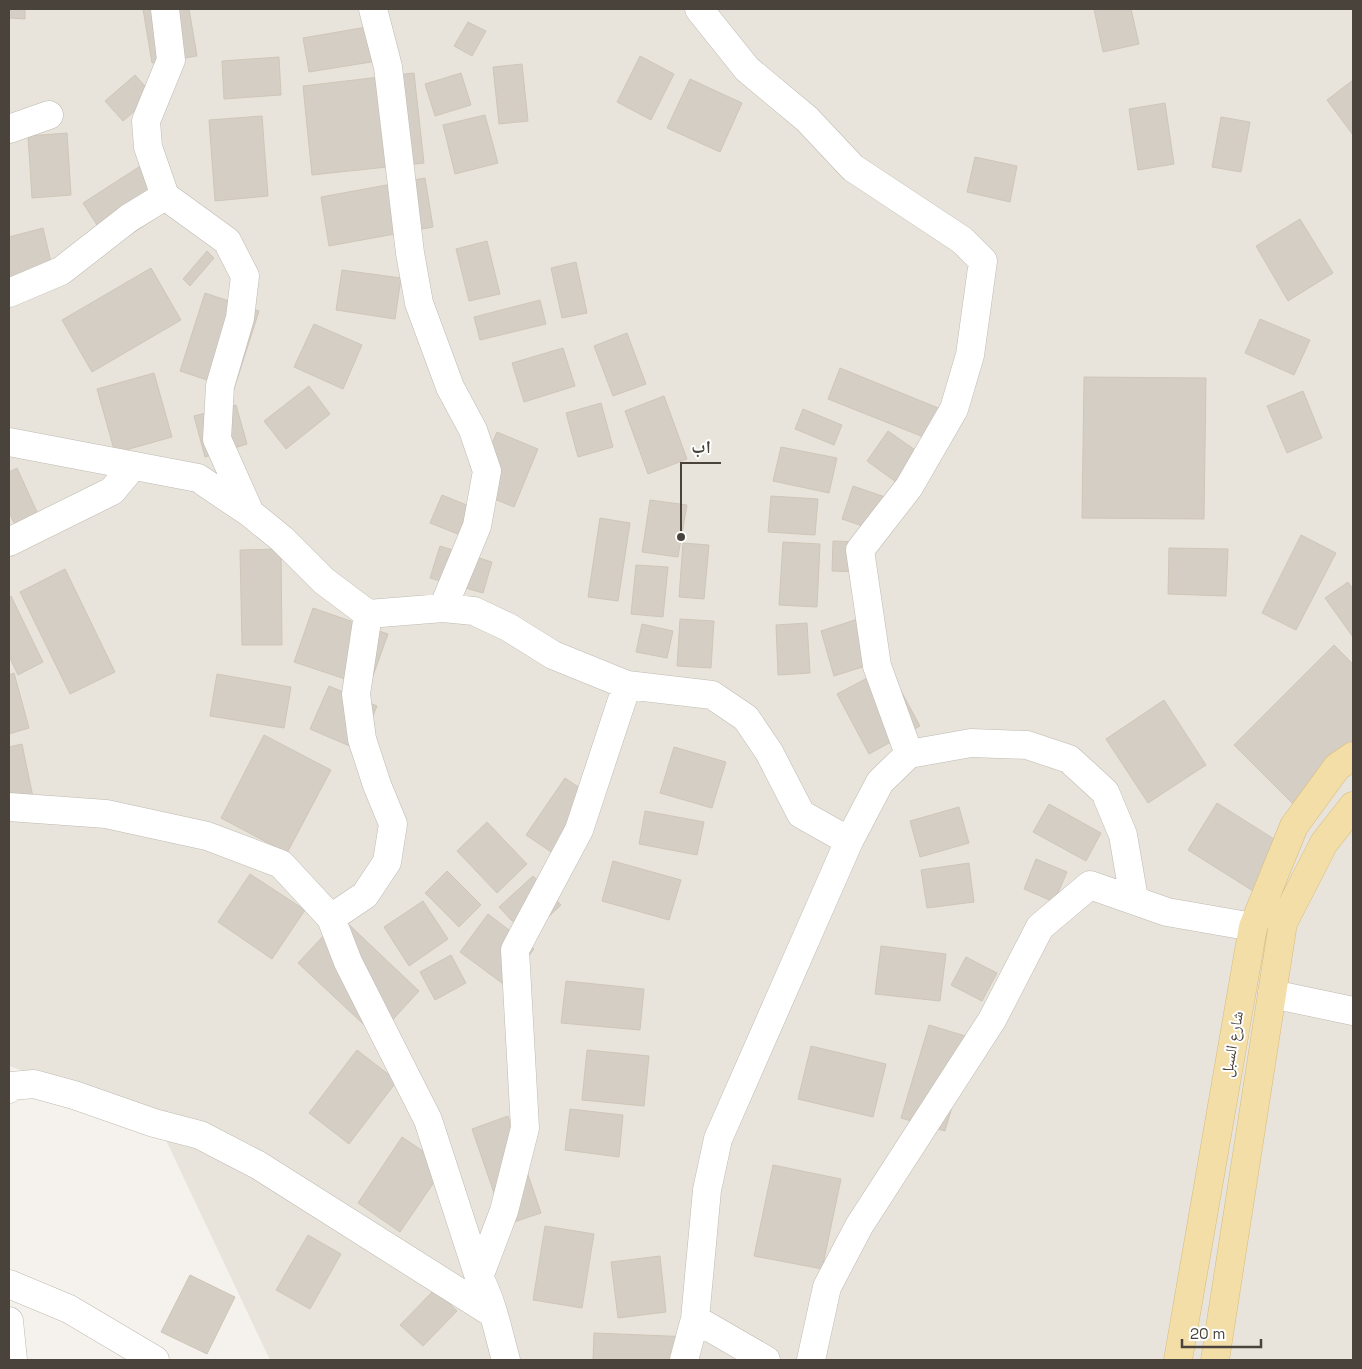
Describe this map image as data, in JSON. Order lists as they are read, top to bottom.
{
  "streets": {
    "main road": ["شارع السبل"]
  },
  "places": ["اب"],
  "scale_bar": "20 m"
}
